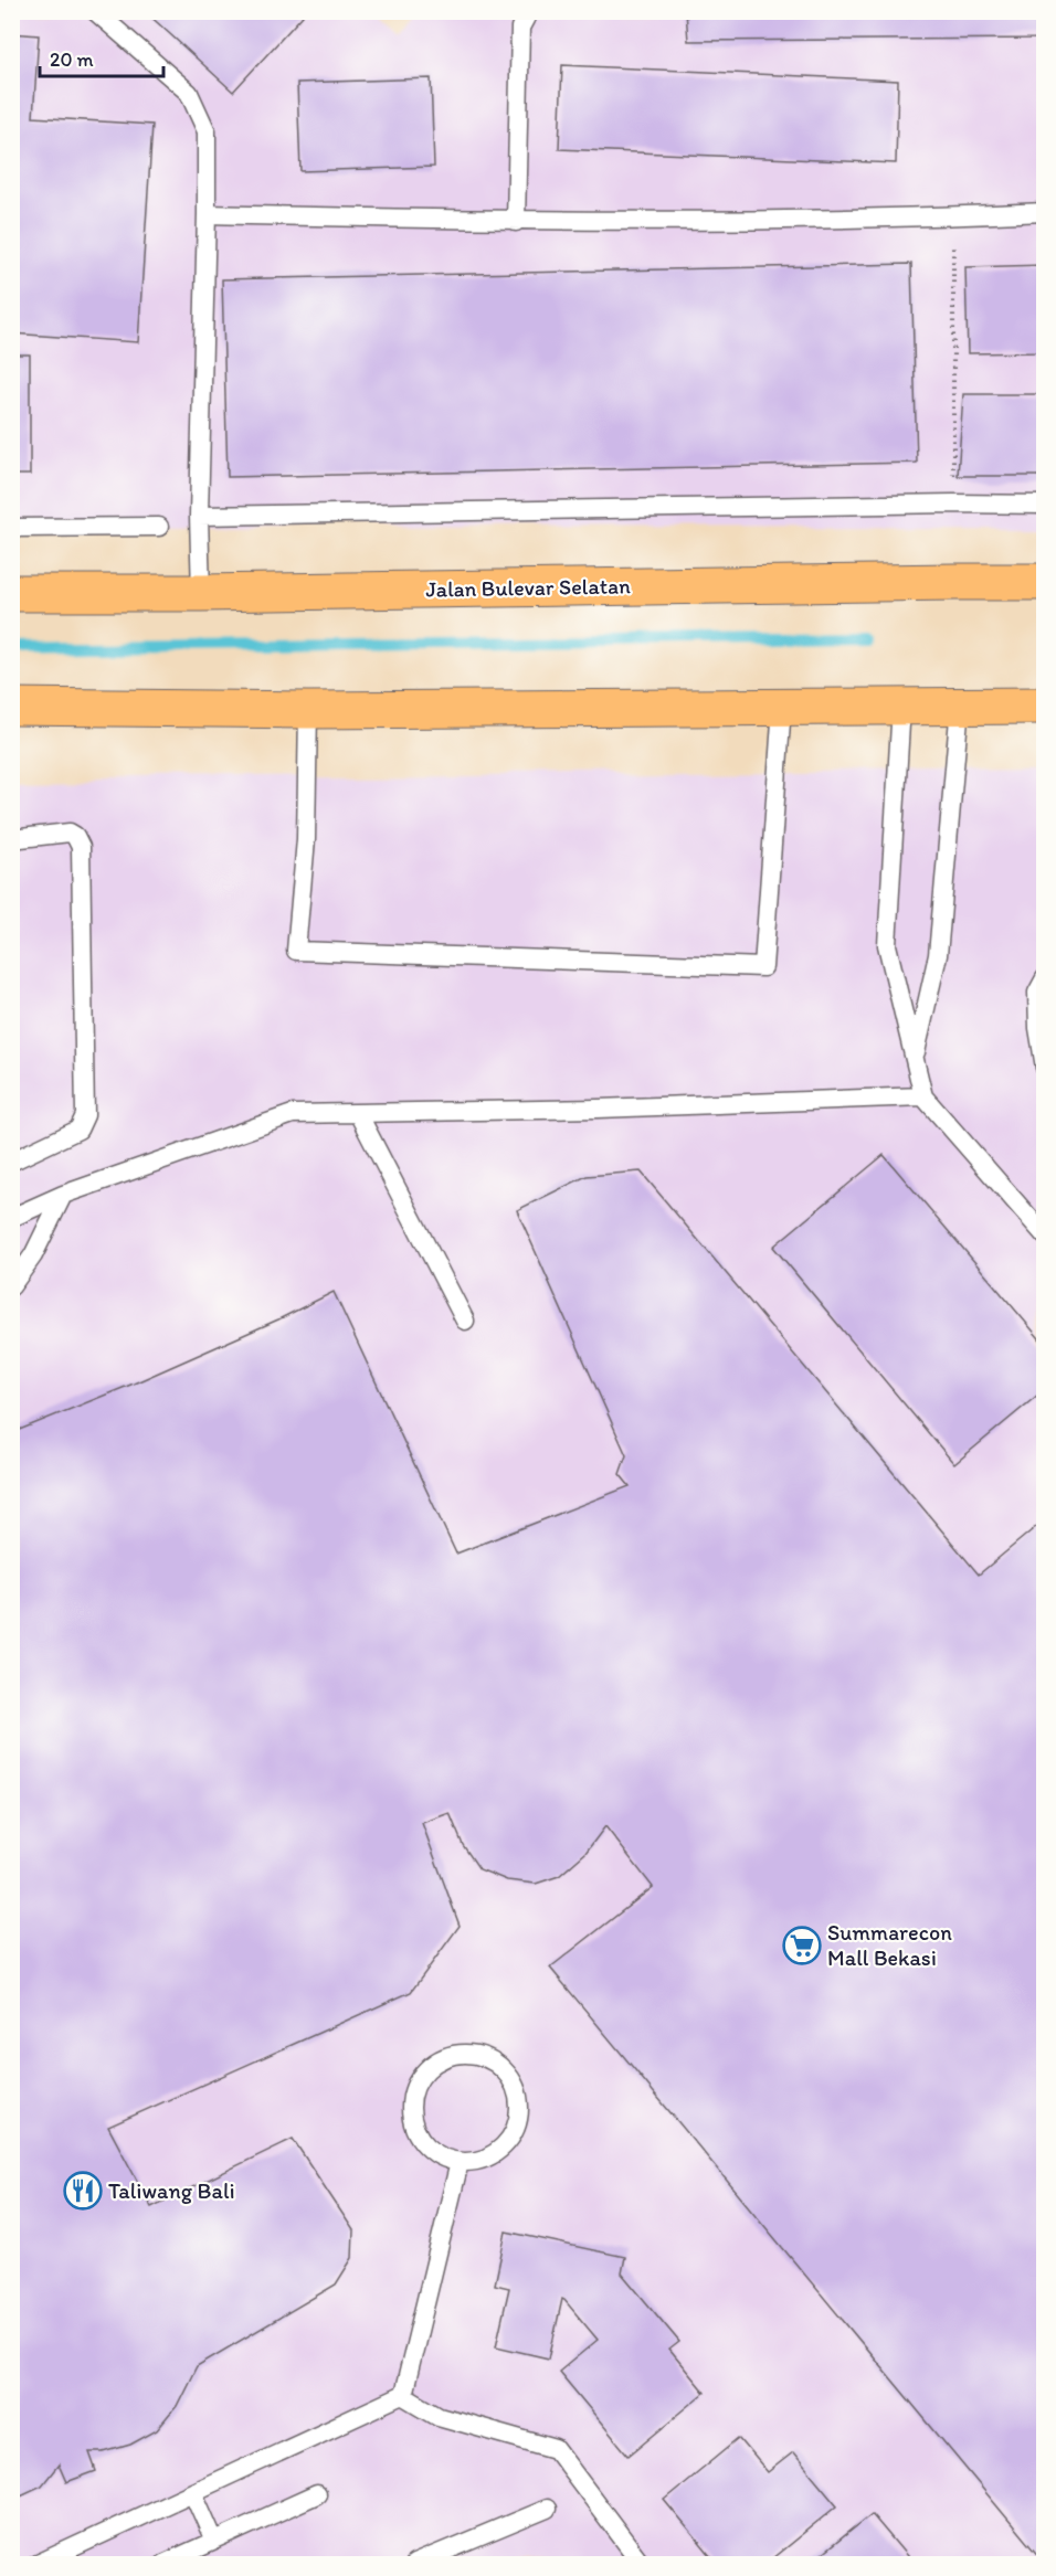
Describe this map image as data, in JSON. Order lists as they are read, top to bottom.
{
  "streets": {
    "main road": ["Jalan Bulevar Selatan"]
  },
  "places": {
    "supermarket": ["Summarecon Mall Bekasi"],
    "restaurant": ["Taliwang Bali"]
  },
  "scale_bar": "20 m"
}
